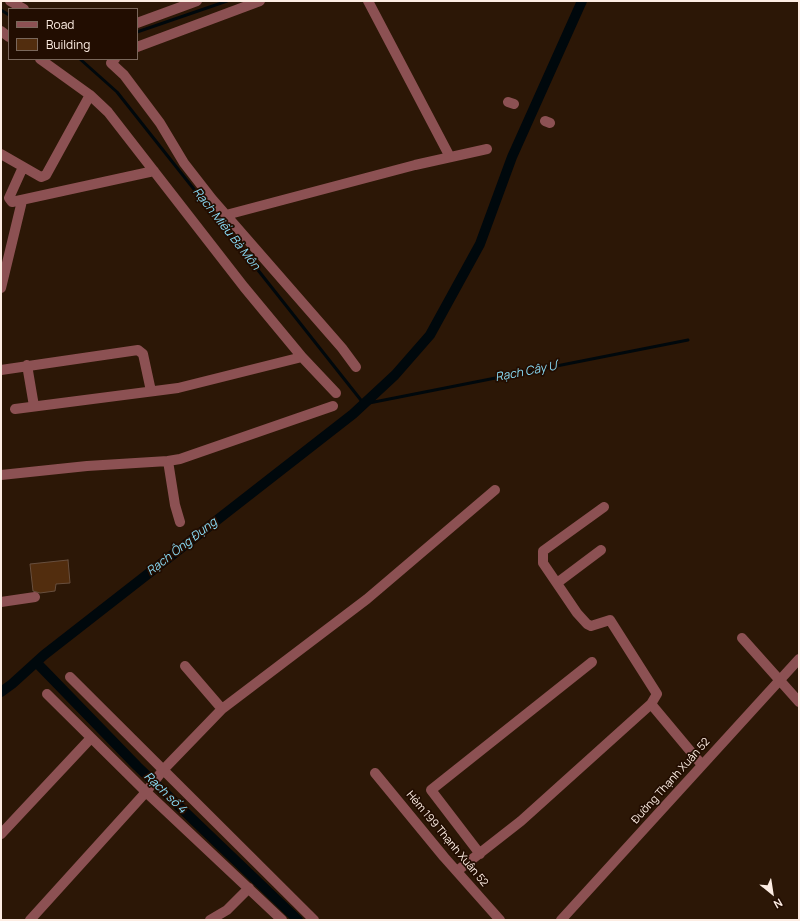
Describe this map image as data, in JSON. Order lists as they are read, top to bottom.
{
  "streets": {
    "street": ["Đường Thạnh Xuân 52", "Hẻm 199 Thạnh Xuân 52"]
  },
  "water": [
    "Rạch Miếu Bà Môn",
    "Rạch Cây Ư",
    "Rạch Ông Đụng",
    "Rạch số 4"
  ],
  "legend": ["Road", "Building"],
  "north": "bottom right"
}
